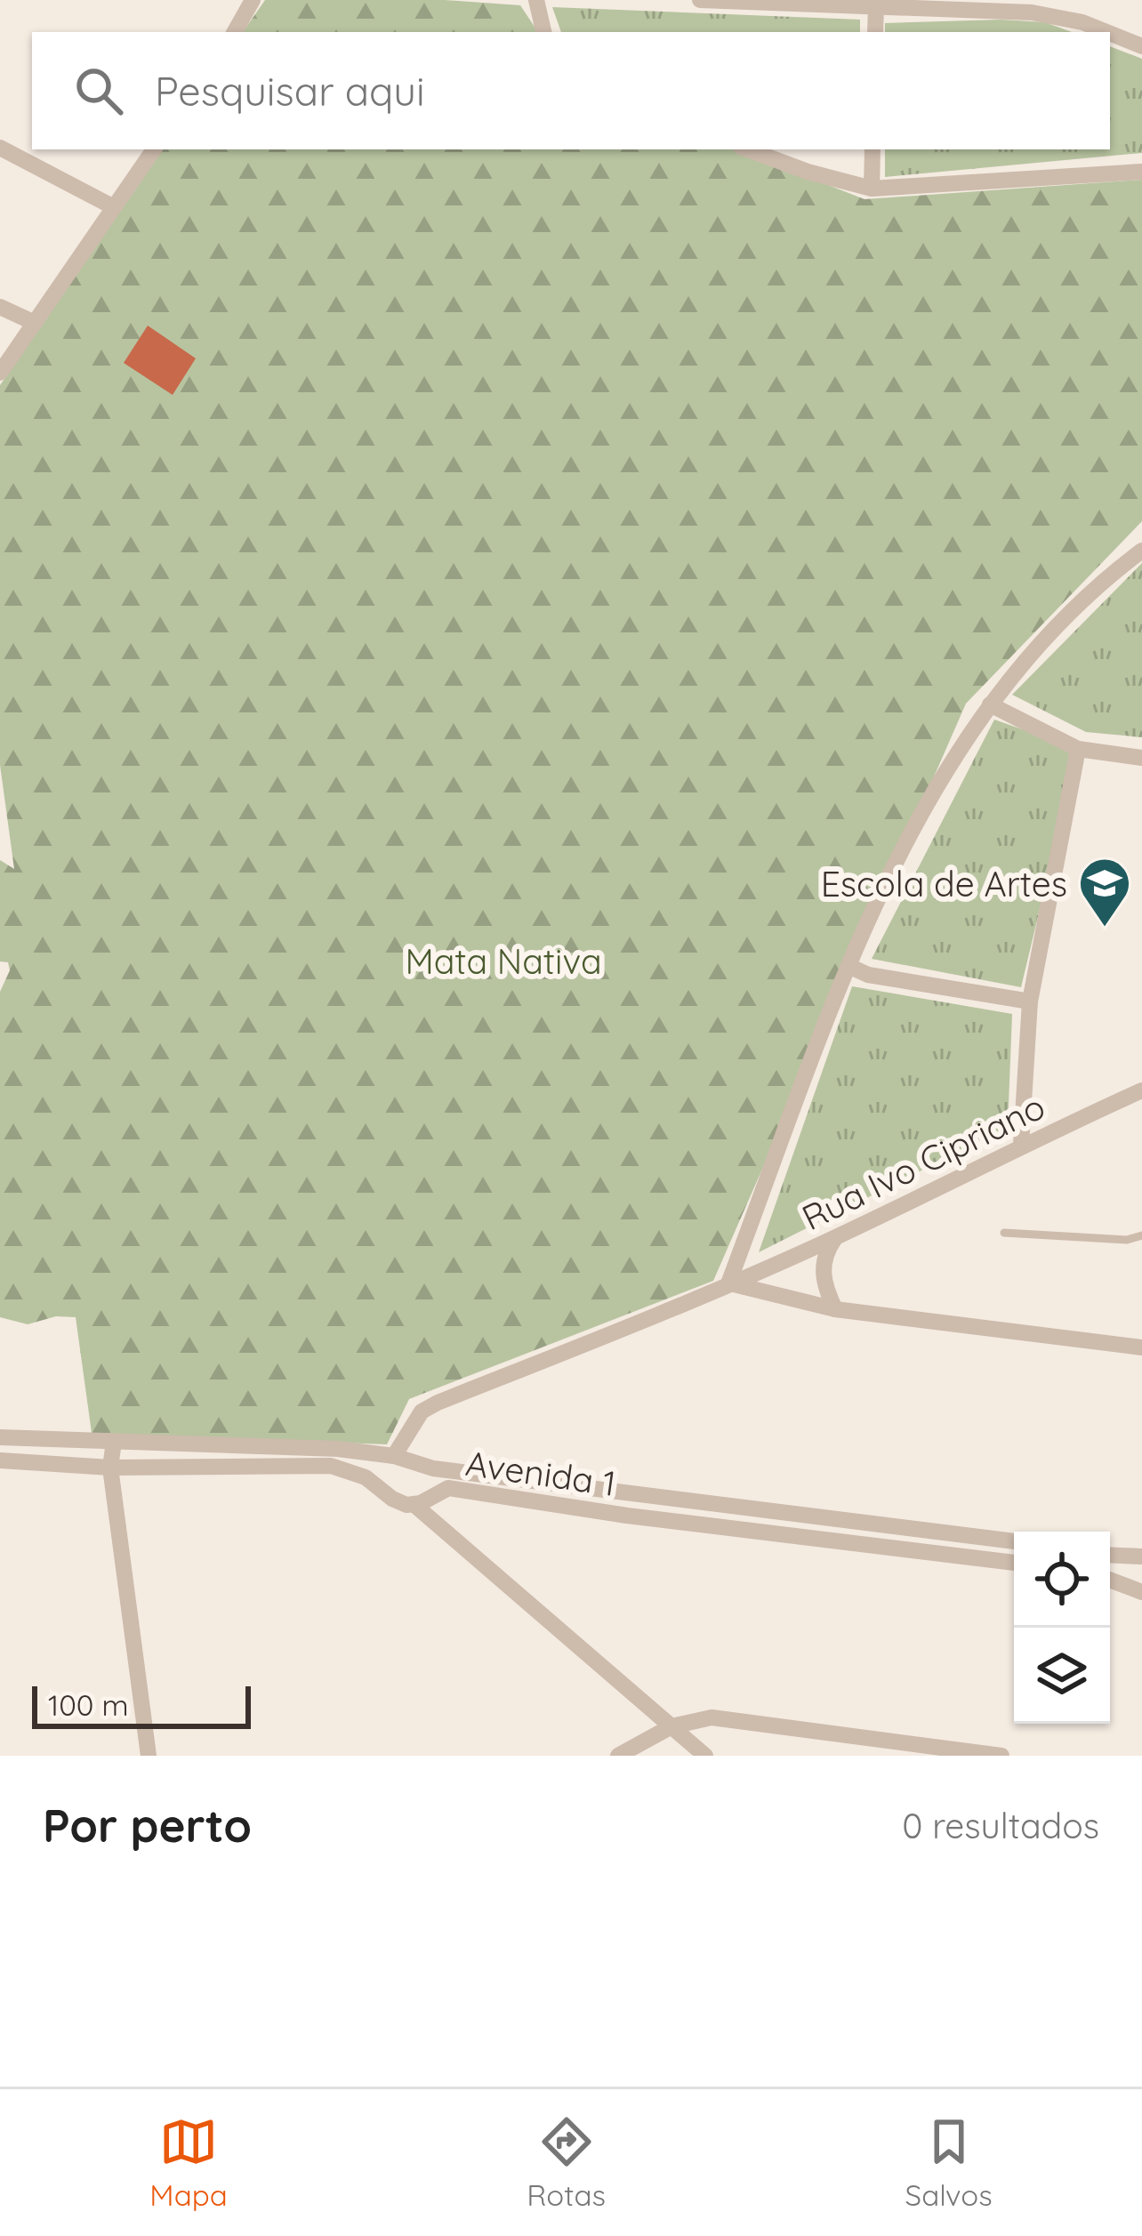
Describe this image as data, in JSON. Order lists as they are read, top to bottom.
{
  "streets": {
    "street": ["Rua Ivo Cipriano", "Avenida 1"]
  },
  "crossings": [
    ["Rua Ivo Cipriano", "Avenida 1"]
  ],
  "parks": ["Mata Nativa"],
  "places": {
    "school or university": ["Escola de Artes"]
  },
  "scale_bar": "100 m",
  "page": {
    "search": "Pesquisar aqui",
    "scale": "100 m",
    "heading": ["Por perto", "0 resultados"],
    "nav": ["Mapa", "Rotas", "Salvos"]
  }
}
